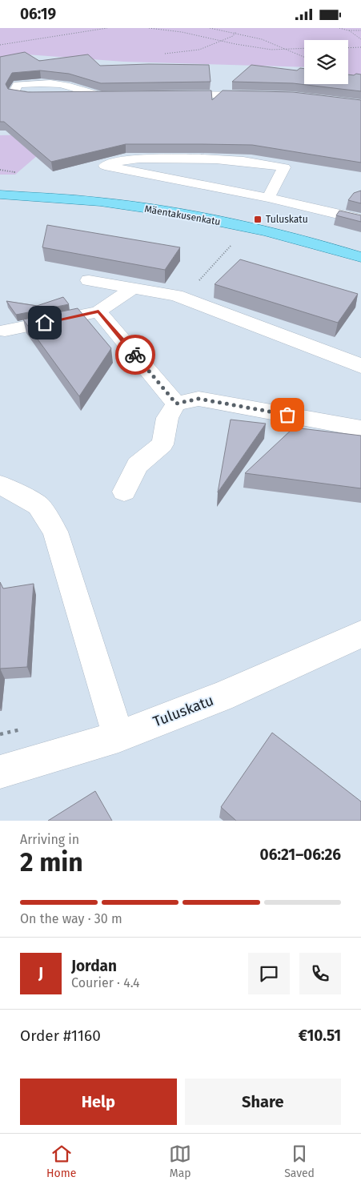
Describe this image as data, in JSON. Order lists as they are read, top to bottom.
{
  "streets": {
    "main road": ["Mäentakusenkatu"],
    "street": ["Tuluskatu"]
  },
  "places": {
    "transit": ["Tuluskatu"]
  },
  "page": {
    "status": "06:19",
    "heading": ["2 min", "Arriving in", "06:21–06:26"],
    "panel": [
      "Jordan",
      "Courier · 4.4",
      "Order #1160",
      "€10.51"
    ],
    "bar": "On the way · 30 m",
    "round": "J",
    "buttons": ["Help", "Share"],
    "tabs": ["Home", "Map", "Saved"]
  }
}
